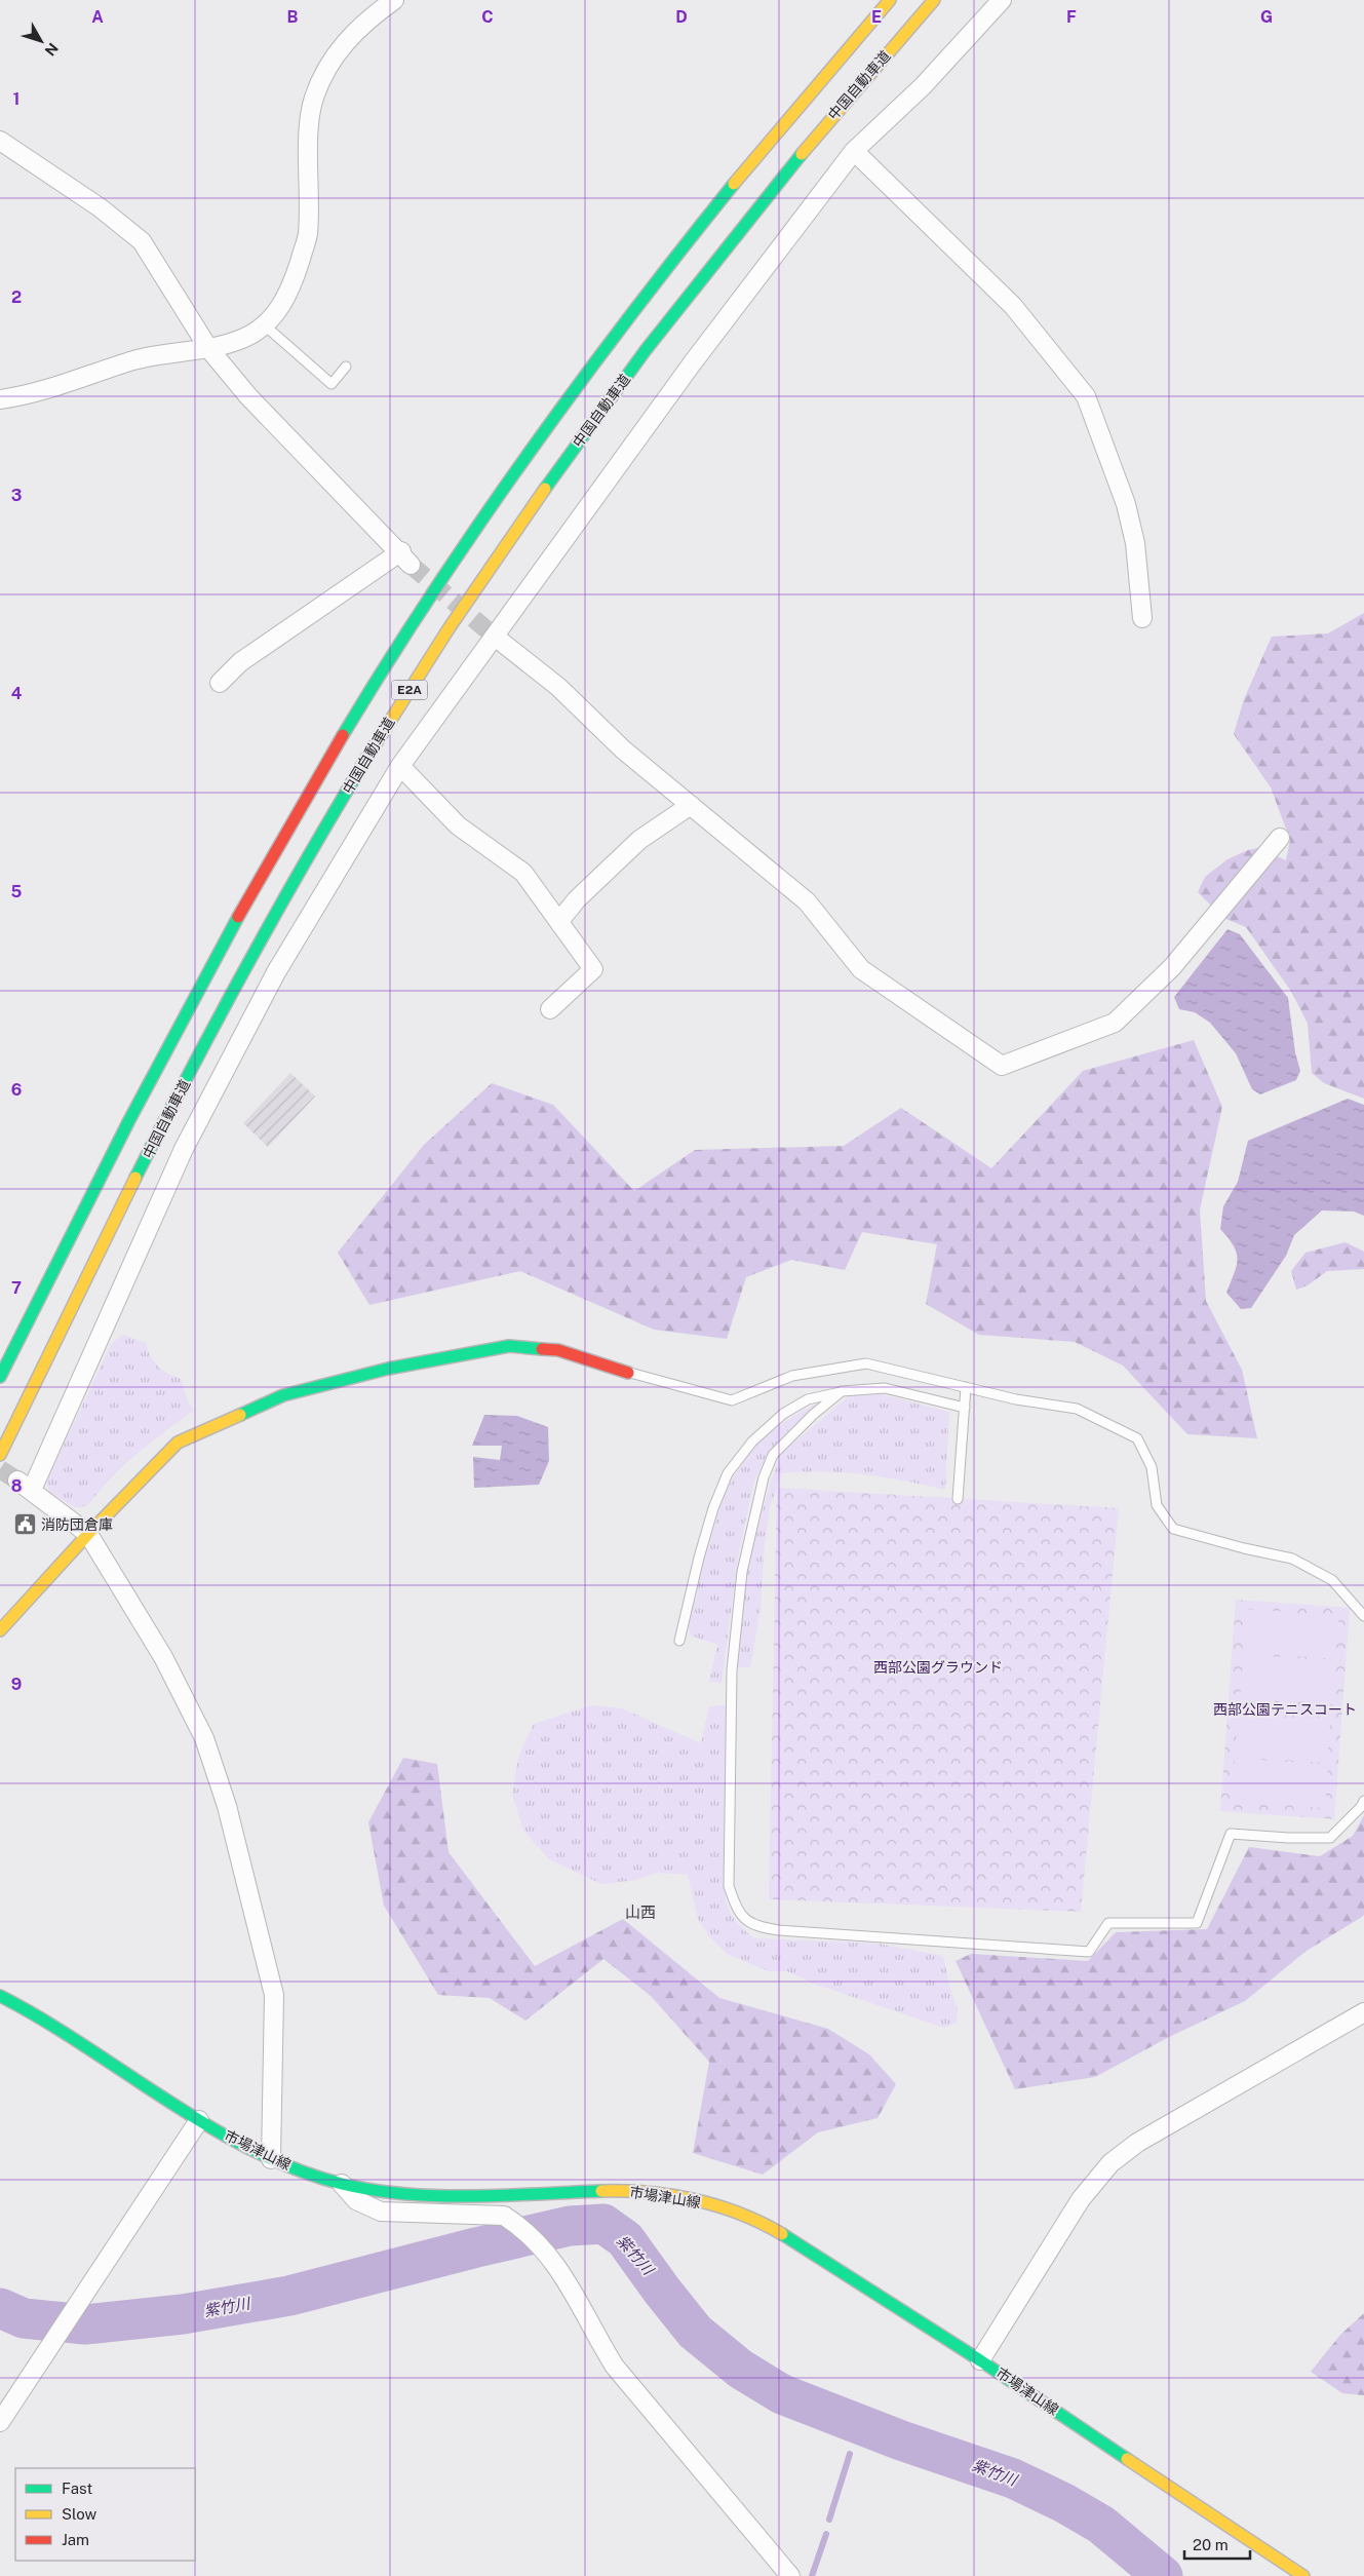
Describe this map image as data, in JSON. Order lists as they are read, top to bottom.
{
  "streets": {
    "main road": ["中国自動車道", "E2A", "市場津山線"]
  },
  "districts": ["山西"],
  "water": ["紫竹川"],
  "parks": ["西部公園グラウンド", "西部公園テニスコート"],
  "places": {
    "public building": ["消防団倉庫"]
  },
  "legend": ["Fast", "Slow", "Jam"],
  "scale_bar": "20 m",
  "north": "bottom right",
  "grid": {
    "columns": [
      "A",
      "B",
      "C",
      "D",
      "E",
      "F",
      "G"
    ],
    "rows": [
      "1",
      "2",
      "3",
      "4",
      "5",
      "6",
      "7",
      "8",
      "9"
    ]
  }
}
